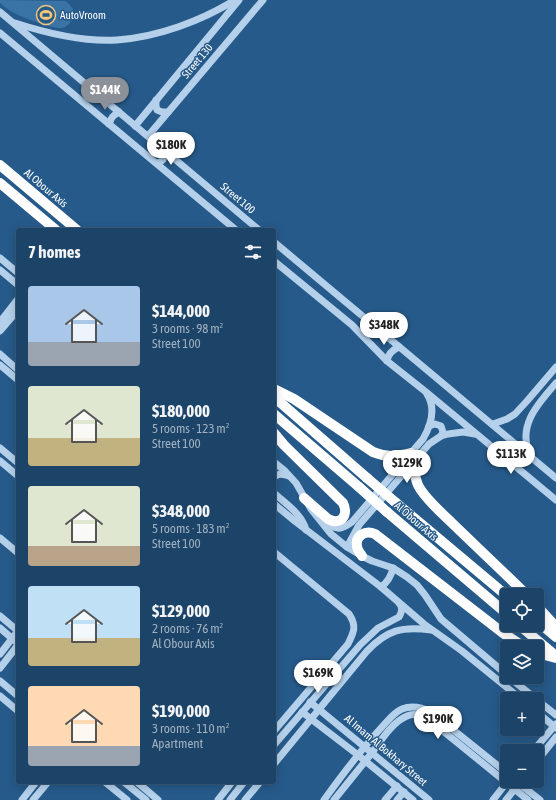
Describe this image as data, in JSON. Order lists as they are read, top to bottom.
{
  "streets": {
    "highway": ["Al Obour Axis"],
    "street": ["Street 130", "Street 100", "Al Imam Al Bokhary Street"]
  },
  "crossings": [
    ["Street 130", "Street 100"]
  ],
  "places": {
    "sports": ["AutoVroom"]
  },
  "page": {
    "price": [
      "$144K",
      "$180K",
      "$348K",
      "$113K",
      "$129K",
      "$169K",
      "$190K"
    ],
    "heading": "7 homes",
    "list": [
      {
        "name": "$144,000",
        "note": "3 rooms · 98 m² · Street 100"
      },
      {
        "name": "$180,000",
        "note": "5 rooms · 123 m² · Street 100"
      },
      {
        "name": "$348,000",
        "note": "5 rooms · 183 m² · Street 100"
      },
      {
        "name": "$129,000",
        "note": "2 rooms · 76 m² · Al Obour Axis"
      },
      {
        "name": "$190,000",
        "note": "3 rooms · 110 m² · Apartment"
      }
    ],
    "map_buttons": ["+", "−"]
  }
}
